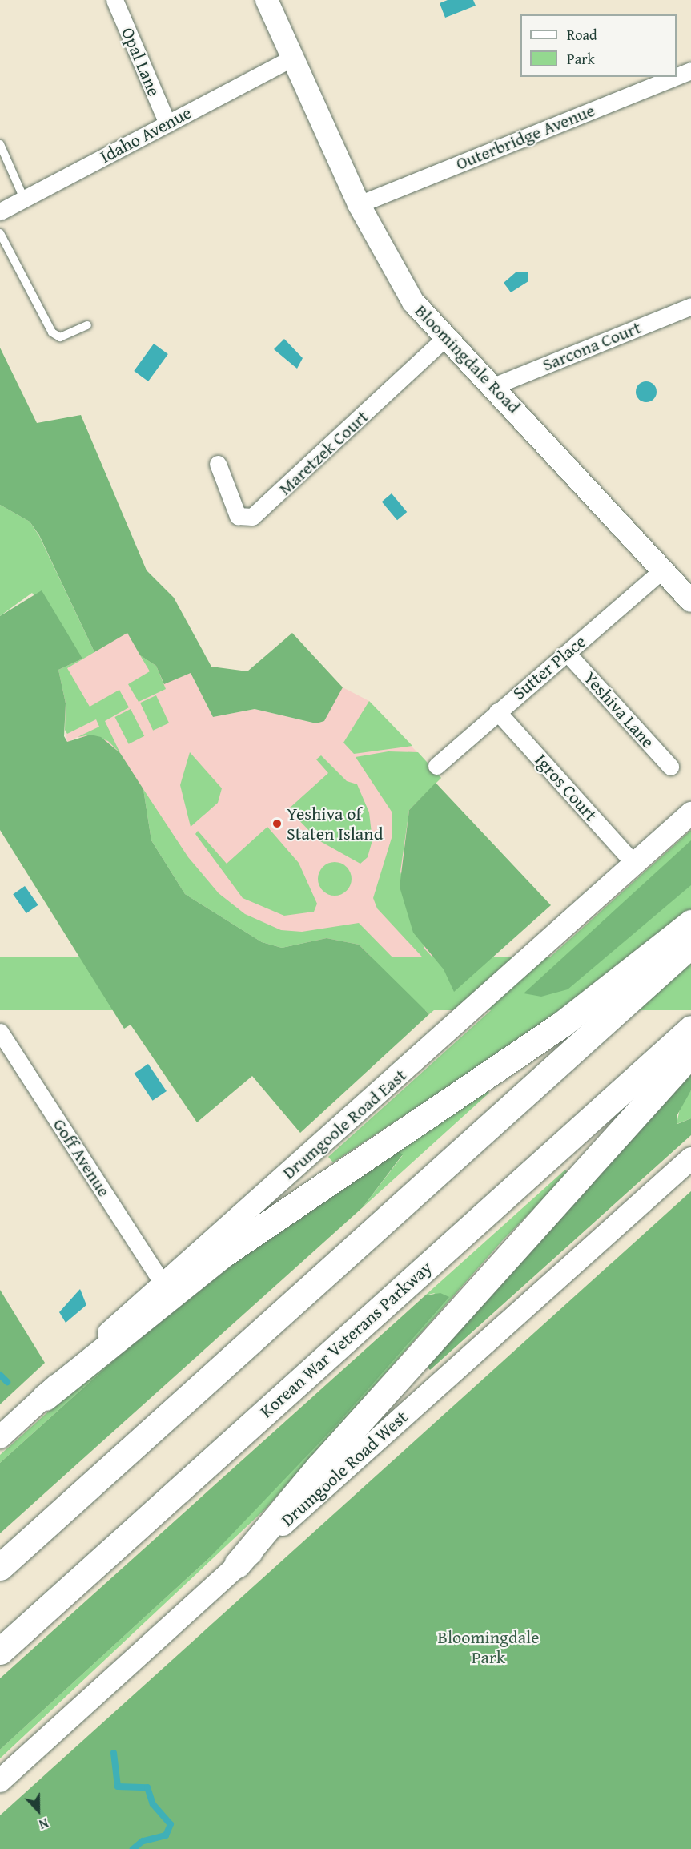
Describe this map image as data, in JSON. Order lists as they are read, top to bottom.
{
  "streets": {
    "highway": ["Korean War Veterans Parkway"],
    "street": [
      "Opal Lane",
      "Idaho Avenue",
      "Outerbridge Avenue",
      "Sarcona Court",
      "Bloomingdale Road",
      "Maretzek Court",
      "Sutter Place",
      "Yeshiva Lane",
      "Igros Court",
      "Drumgoole Road East",
      "Goff Avenue",
      "Drumgoole Road West"
    ]
  },
  "crossings": [
    ["Opal Lane", "Idaho Avenue"],
    ["Idaho Avenue", "Bloomingdale Road"],
    ["Outerbridge Avenue", "Bloomingdale Road"],
    ["Sarcona Court", "Bloomingdale Road"],
    ["Bloomingdale Road", "Maretzek Court"],
    ["Bloomingdale Road", "Sutter Place"],
    ["Sutter Place", "Yeshiva Lane"],
    ["Sutter Place", "Igros Court"],
    ["Igros Court", "Drumgoole Road East"],
    ["Drumgoole Road East", "Goff Avenue"]
  ],
  "parks": ["Bloomingdale Park"],
  "places": ["Yeshiva of Staten Island"],
  "legend": ["Road", "Park"],
  "north": "bottom"
}
